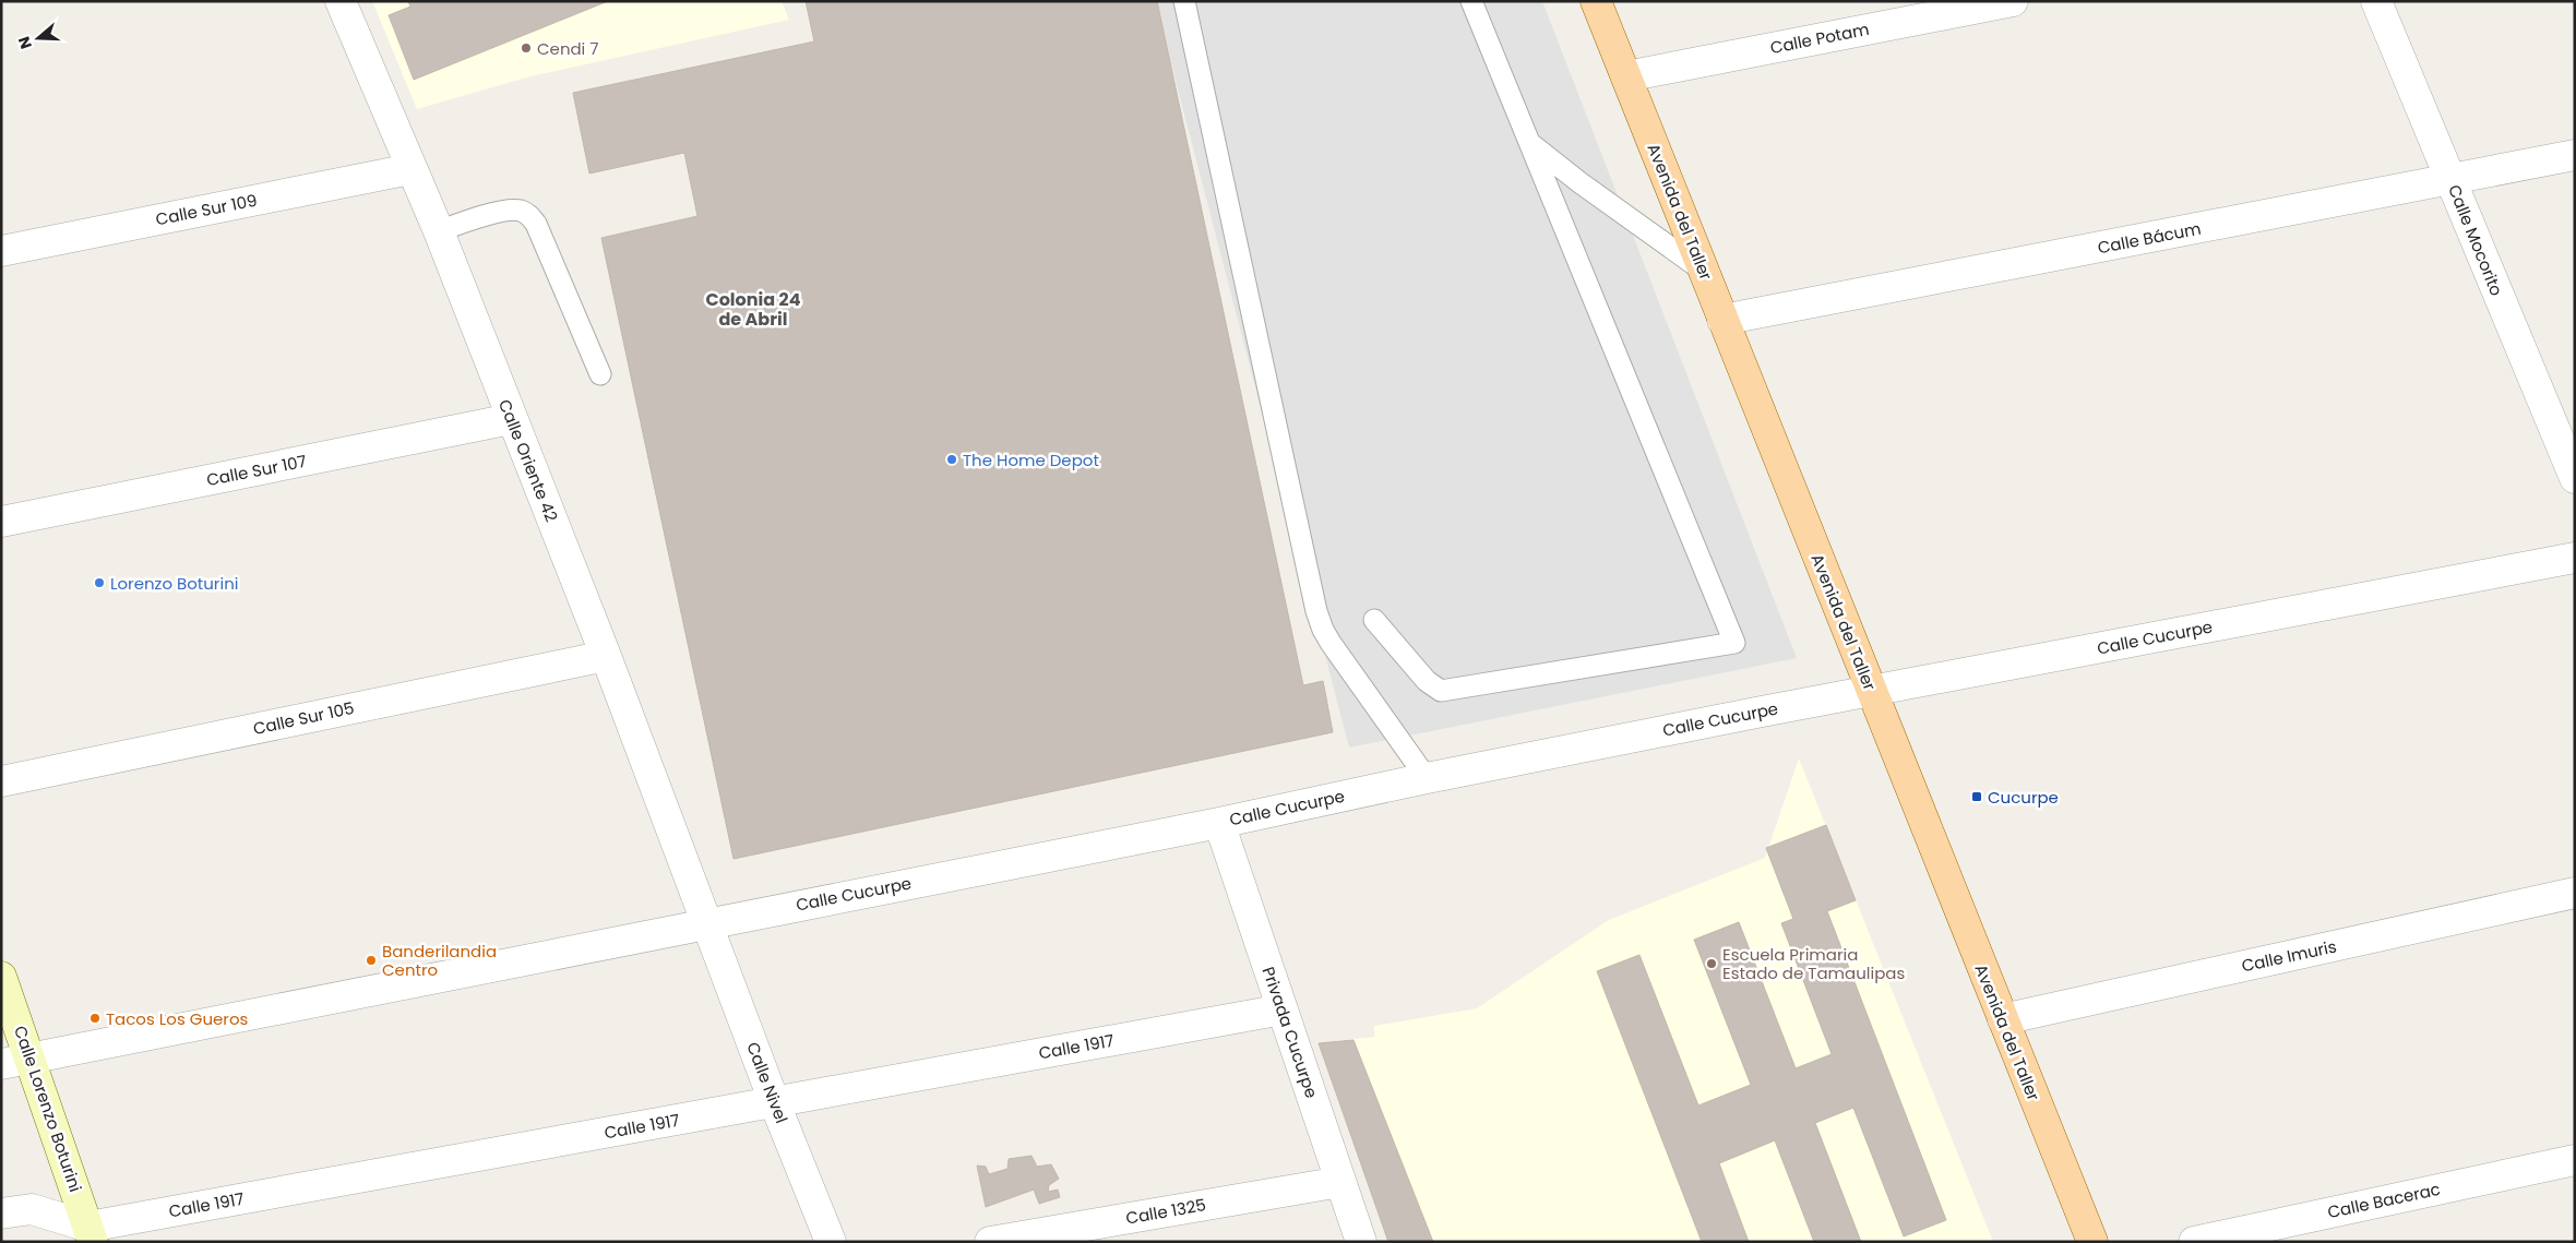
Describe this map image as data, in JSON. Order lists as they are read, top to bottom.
{
  "streets": {
    "main road": ["Avenida del Taller", "Calle Lorenzo Boturini"],
    "street": [
      "Calle Potam",
      "Calle Sur 109",
      "Calle Bácum",
      "Calle Mocorito",
      "Calle Oriente 42",
      "Calle Sur 107",
      "Calle Cucurpe",
      "Calle Sur 105",
      "Calle Imuris",
      "Privada Cucurpe",
      "Calle 1917",
      "Calle Nivel",
      "Calle Bacerac",
      "Calle 1325"
    ]
  },
  "crossings": [
    ["Calle Potam", "Avenida del Taller"],
    ["Calle Sur 109", "Calle Oriente 42"],
    ["Avenida del Taller", "Calle Bácum"],
    ["Avenida del Taller", "Calle Cucurpe"],
    ["Avenida del Taller", "Calle Imuris"],
    ["Calle Bácum", "Calle Mocorito"],
    ["Calle Oriente 42", "Calle Sur 107"],
    ["Calle Oriente 42", "Calle Cucurpe"],
    ["Calle Oriente 42", "Calle Sur 105"],
    ["Calle Oriente 42", "Calle Nivel"],
    ["Calle Cucurpe", "Privada Cucurpe"],
    ["Calle Cucurpe", "Calle Nivel"],
    ["Calle Cucurpe", "Calle Lorenzo Boturini"],
    ["Privada Cucurpe", "Calle 1917"],
    ["Privada Cucurpe", "Calle 1325"],
    ["Calle 1917", "Calle Nivel"],
    ["Calle 1917", "Calle Lorenzo Boturini"]
  ],
  "districts": ["Colonia 24 de Abril"],
  "places": {
    "other": [
      "Cendi 7",
      "The Home Depot",
      "Lorenzo Boturini",
      "Banderilandia Centro",
      "Escuela Primaria Estado de Tamaulipas",
      "Tacos Los Gueros"
    ],
    "transit": ["Cucurpe"]
  },
  "north": "left"
}
